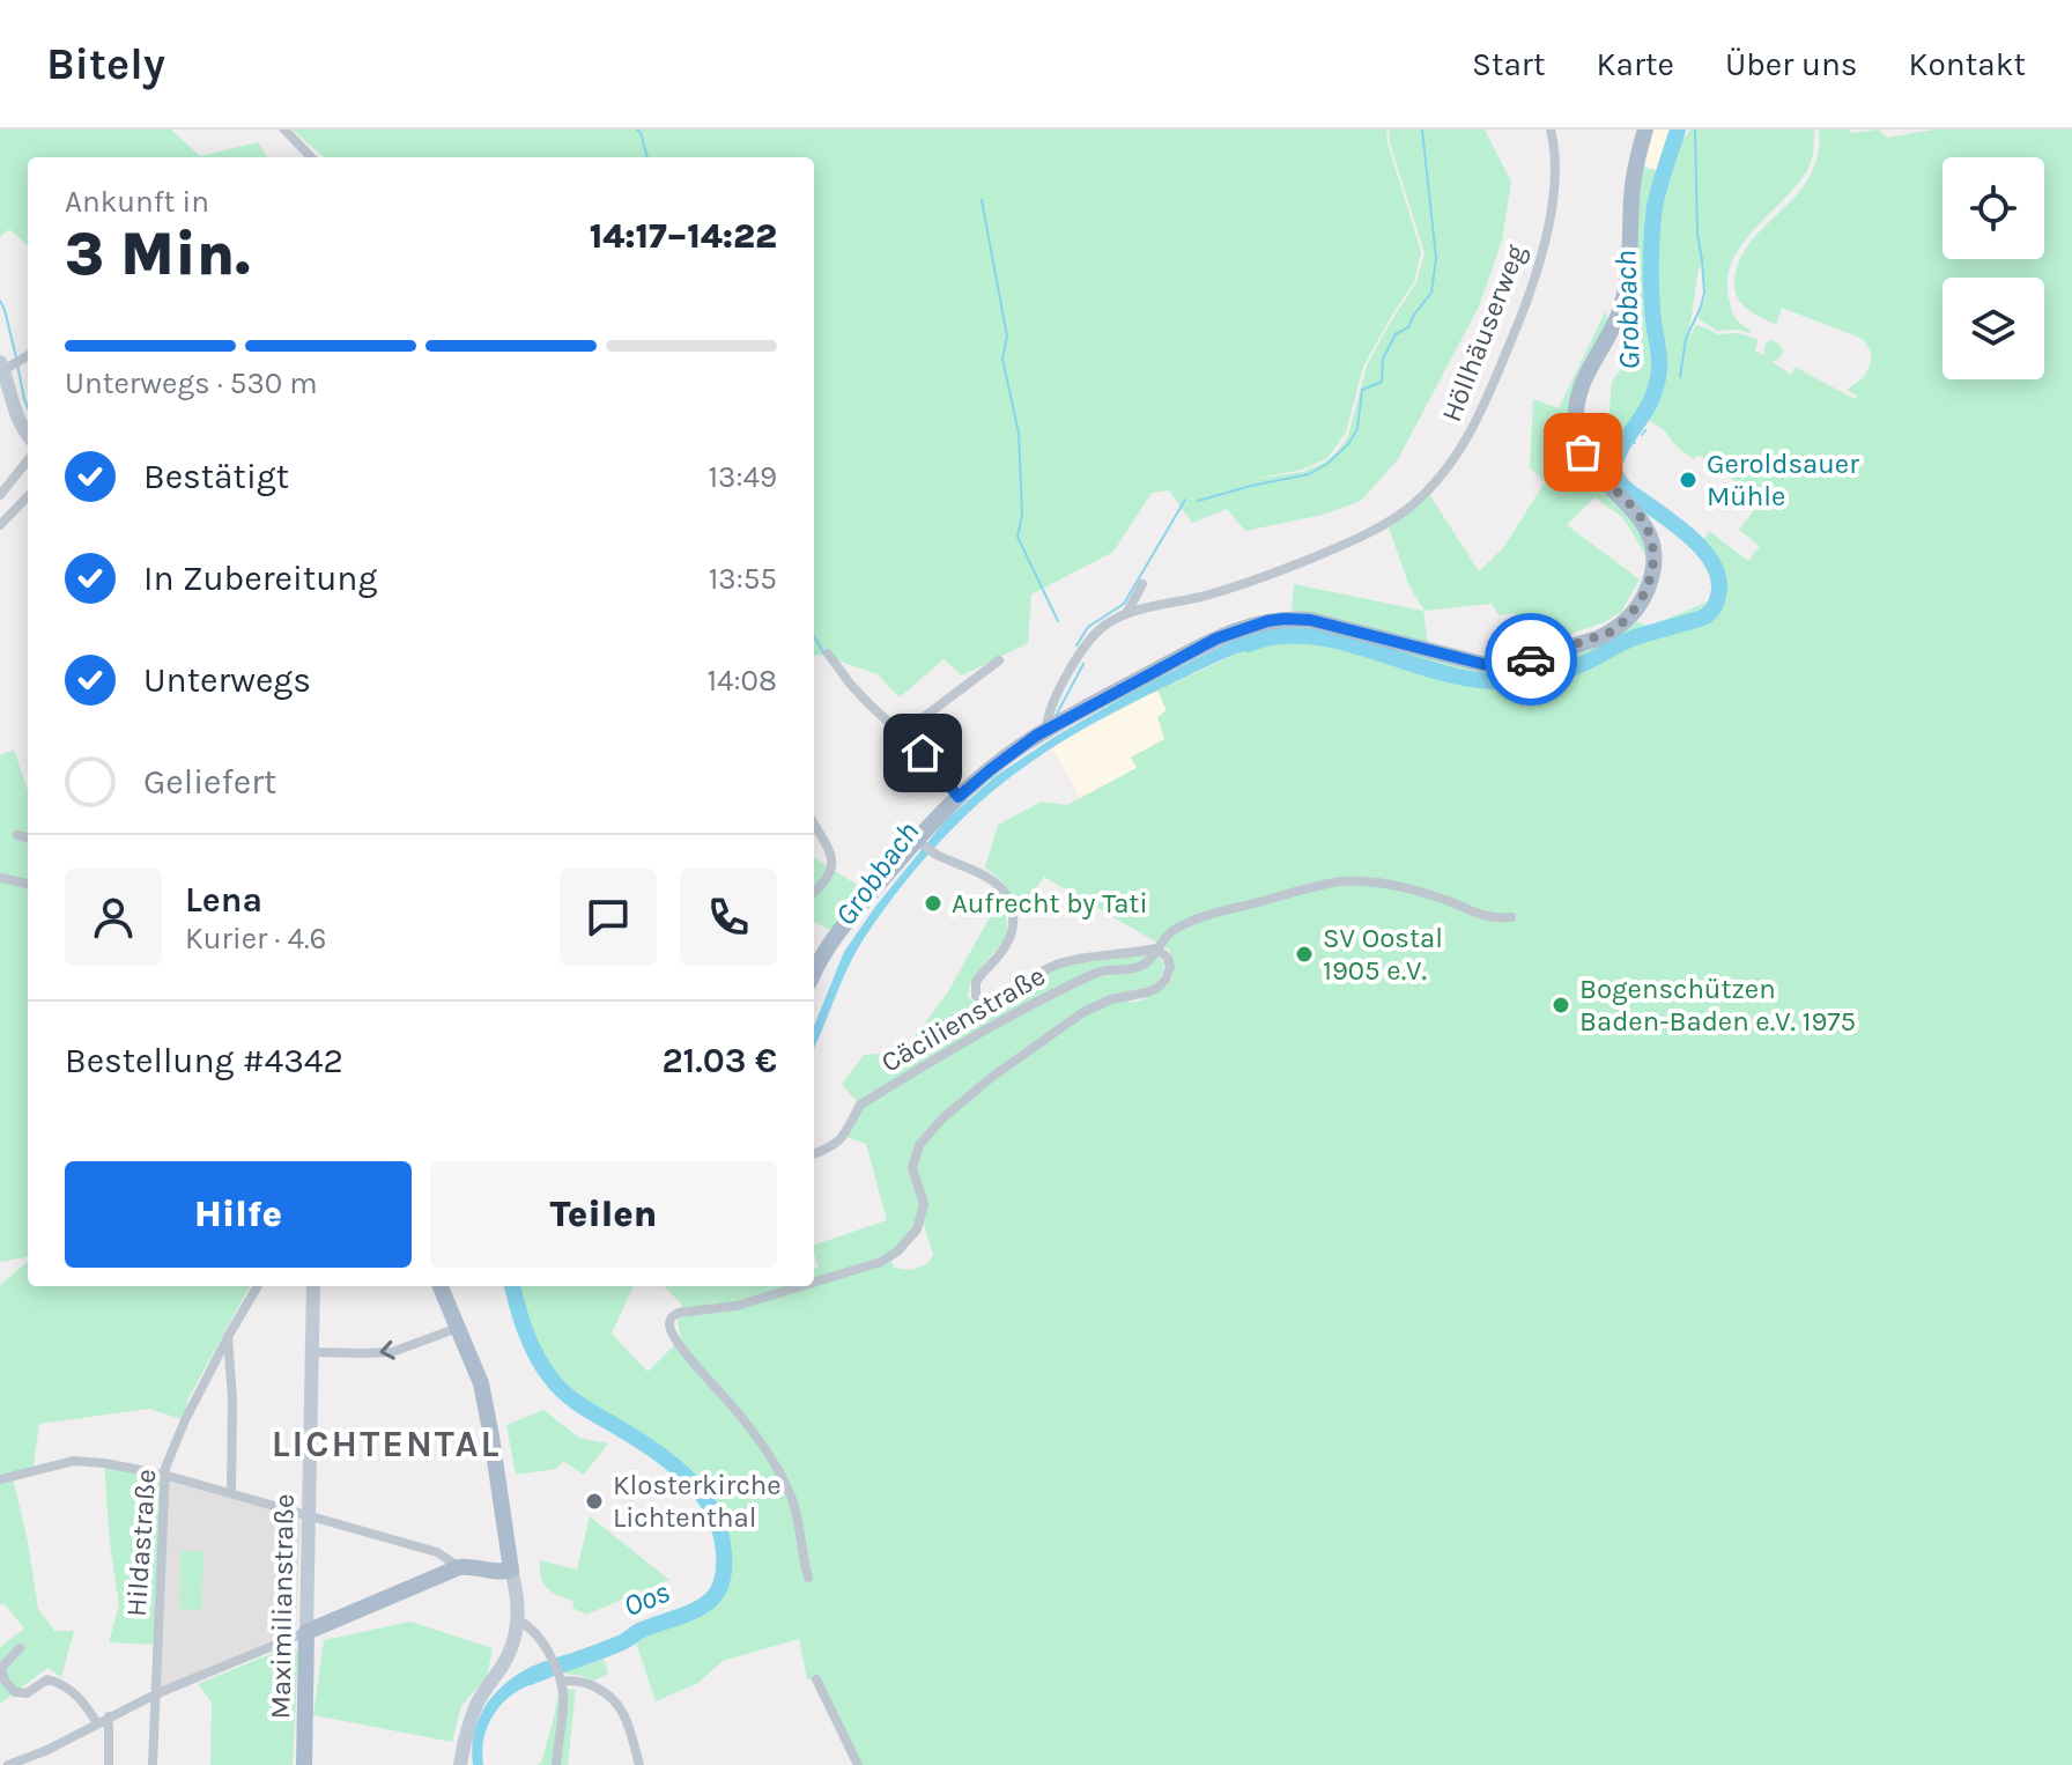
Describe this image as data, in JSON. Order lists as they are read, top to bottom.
{
  "streets": {
    "main road": ["Maximilianstraße"],
    "street": ["Höllhäuserweg", "Cäcilienstraße", "Hildastraße"]
  },
  "districts": ["LICHTENTAL"],
  "water": ["Grobbach", "Oos"],
  "places": [
    "Geroldsauer Mühle",
    "Aufrecht by Tati",
    "SV Oostal 1905 e.V.",
    "Bogenschützen Baden-Baden e.V. 1975",
    "Klosterkirche Lichtenthal"
  ],
  "page": {
    "header": "Bitely",
    "nav": [
      "Start",
      "Karte",
      "Über uns",
      "Kontakt"
    ],
    "heading": ["3 Min.", "Ankunft in", "14:17–14:22"],
    "panel": [
      "Lena",
      "Kurier · 4.6",
      "Bestellung #4342",
      "21.03 €"
    ],
    "bar": "Unterwegs · 530 m",
    "list": [
      ["Bestätigt", "13:49"],
      ["In Zubereitung", "13:55"],
      ["Unterwegs", "14:08"],
      "Geliefert"
    ],
    "buttons": ["Hilfe", "Teilen"]
  }
}
